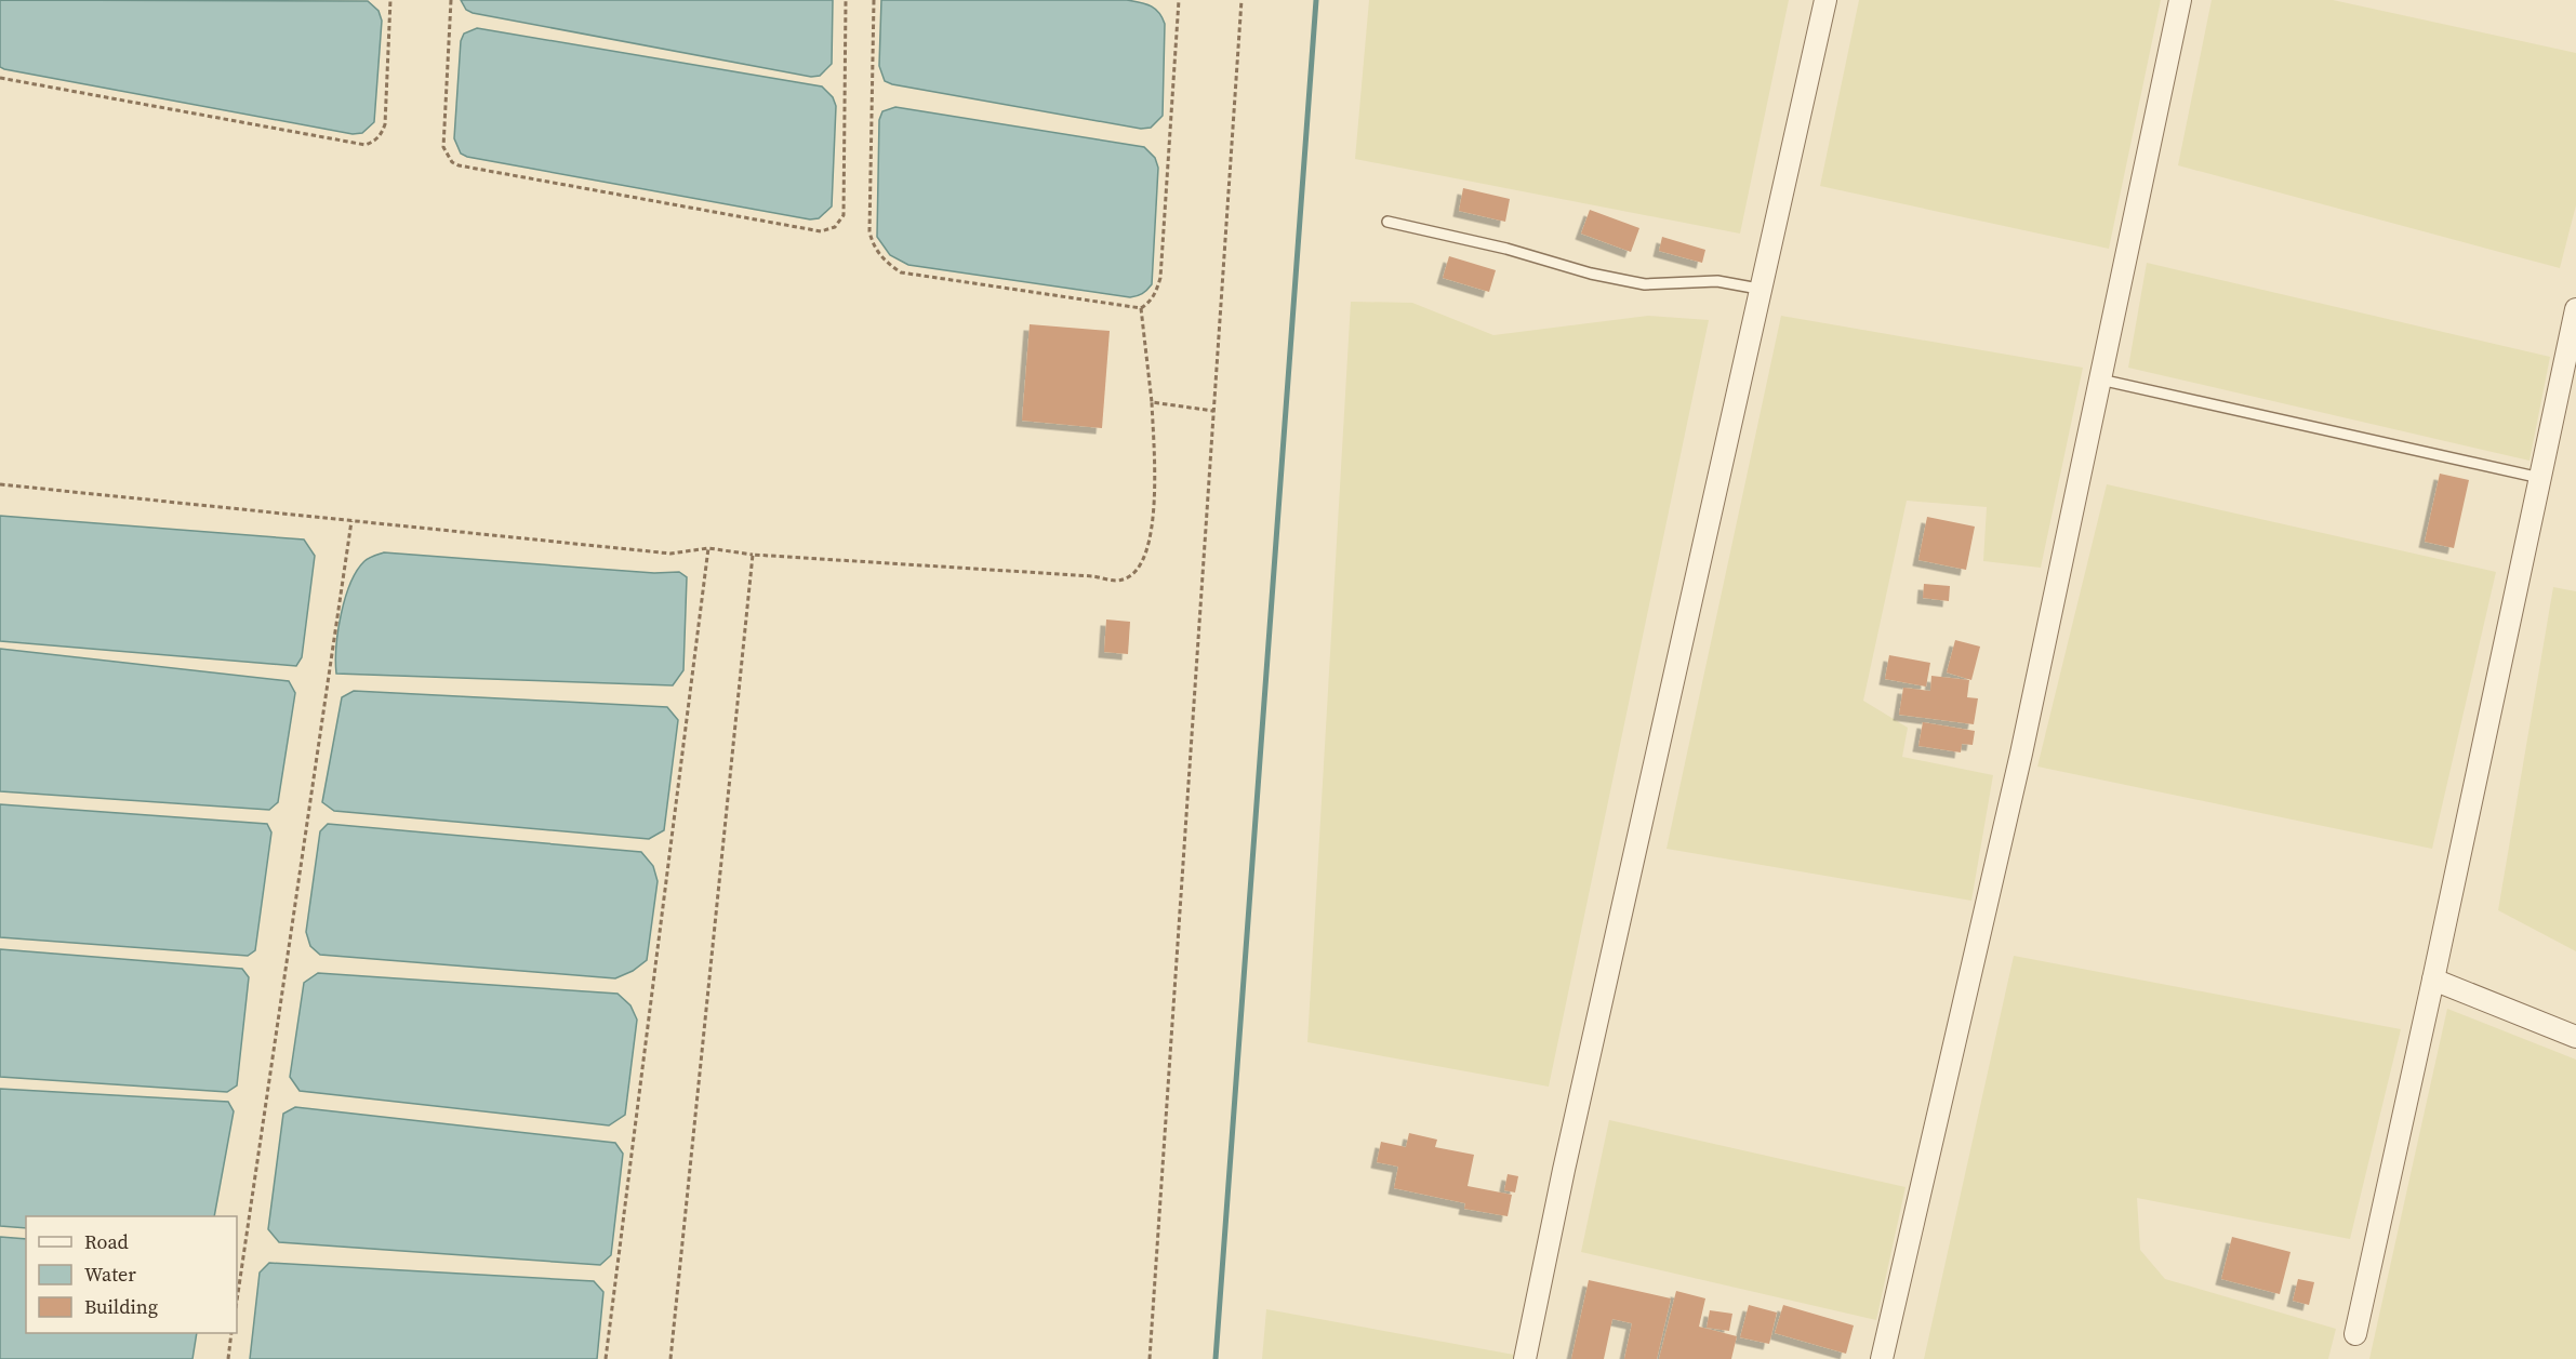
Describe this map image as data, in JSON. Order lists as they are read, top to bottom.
{
  "legend": ["Road", "Water", "Building"]
}
